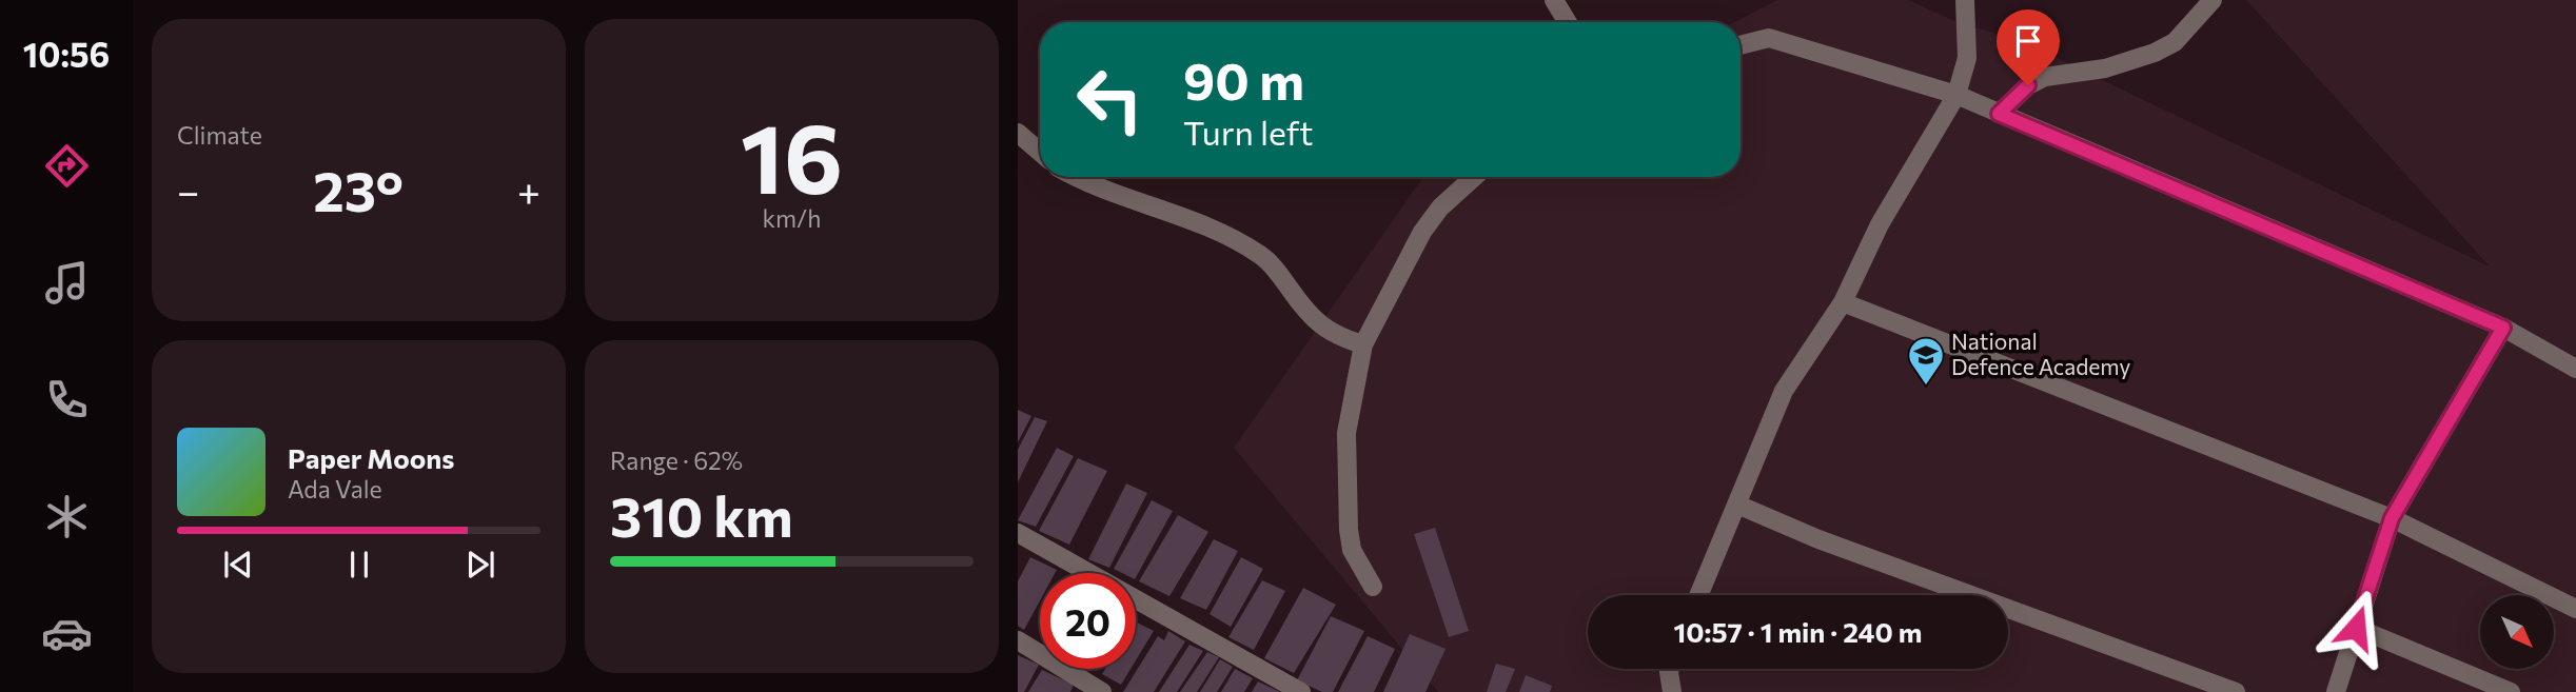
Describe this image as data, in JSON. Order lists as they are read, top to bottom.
{
  "places": {
    "school or university": ["National Defence Academy"]
  },
  "north": "bottom right",
  "page": {
    "tabs": "10:56",
    "tile": [
      "Climate",
      ["16", "km/h"],
      ["Range · 62%", "310 km"]
    ],
    "turn": ["90 m", "Turn left"],
    "heat": ["−", "23°", "+"],
    "song": ["Paper Moons", "Ada Vale"],
    "limit": "20",
    "trip": "10:57 · 1 min · 240 m"
  }
}
